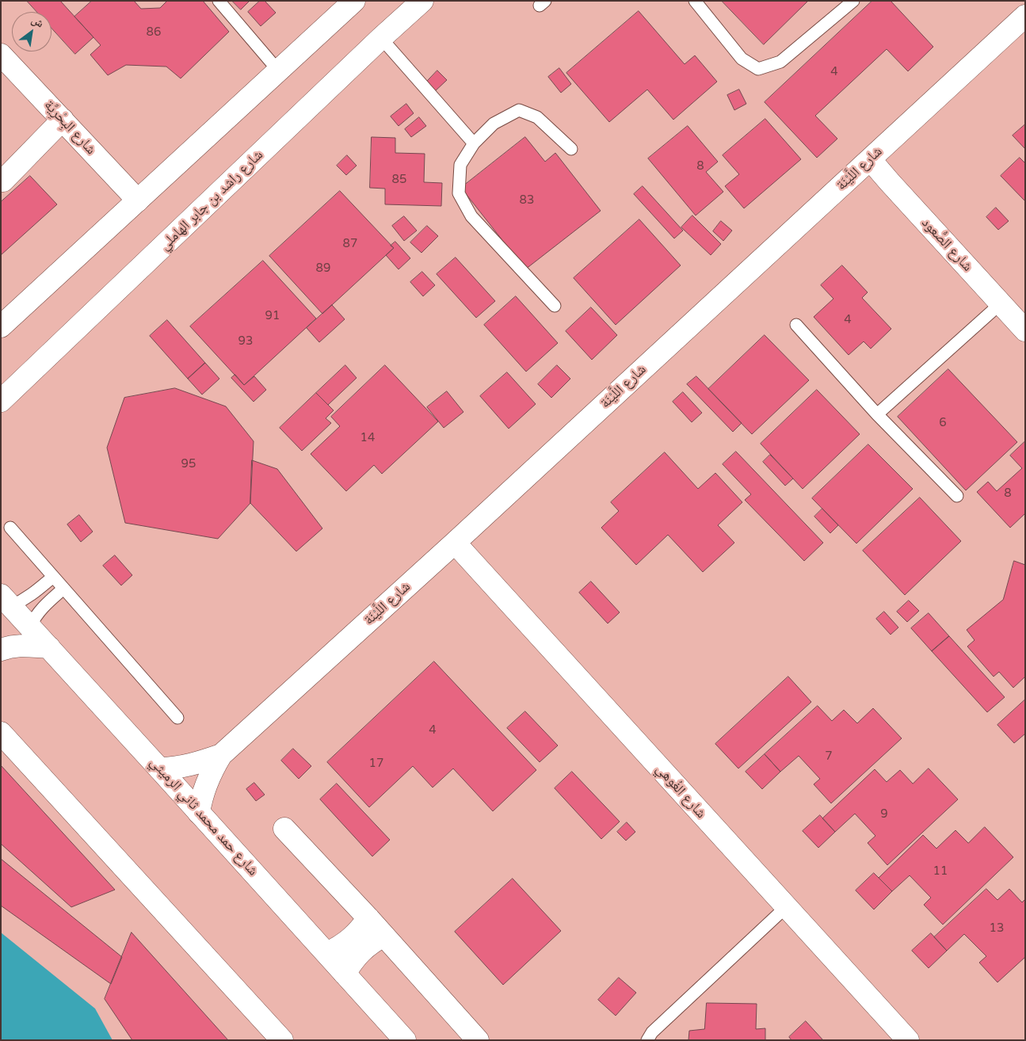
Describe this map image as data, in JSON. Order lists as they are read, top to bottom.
{
  "streets": {
    "street": [
      "شارع البِحْرِيَّة",
      "شارع اللَّيْنَة",
      "شارع راشد بن جابر الهاملي",
      "شارع الصُّعود",
      "شارع الغُوهي",
      "شارع حمد محمد ثاني الرميثي"
    ]
  },
  "crossings": [
    ["شارع اللَّيْنَة", "شارع الصُّعود"],
    ["شارع اللَّيْنَة", "شارع الغُوهي"],
    ["شارع اللَّيْنَة", "شارع حمد محمد ثاني الرميثي"]
  ],
  "house_numbers": [
    "86",
    "4",
    "8",
    "85",
    "83",
    "87",
    "89",
    "91",
    "4",
    "93",
    "6",
    "14",
    "95",
    "8",
    "4",
    "7",
    "17",
    "9",
    "11",
    "13"
  ],
  "north": "top right"
}
